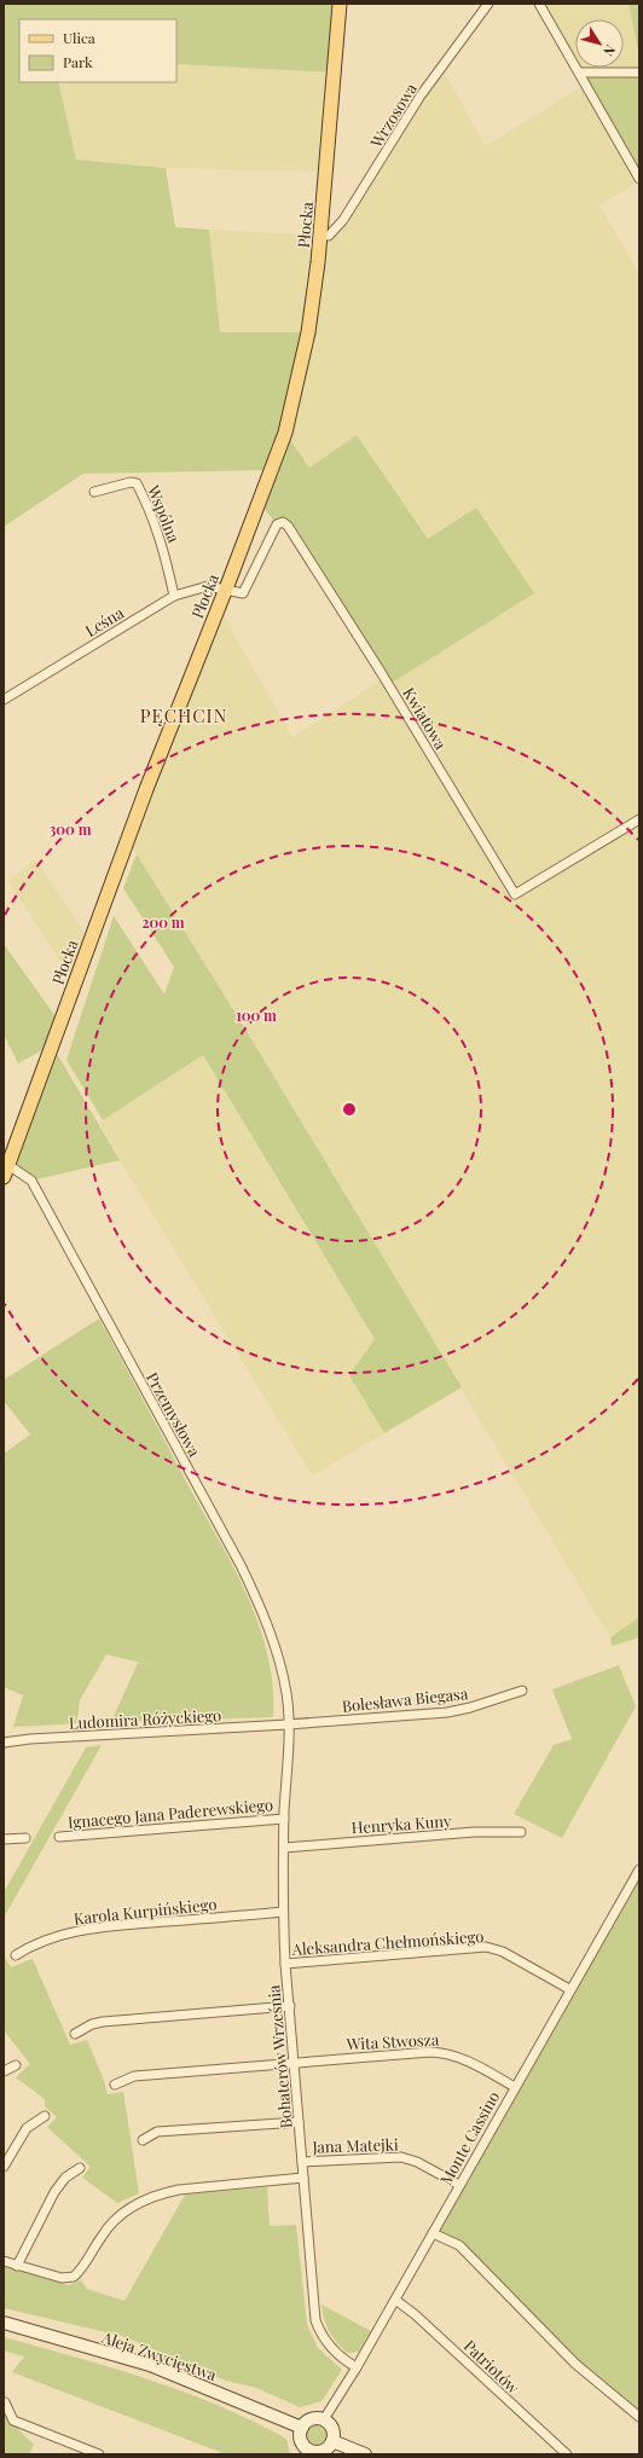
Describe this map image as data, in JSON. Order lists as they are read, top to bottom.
{
  "streets": {
    "main road": ["Płocka", "Aleja Zwycięstwa"],
    "street": [
      "Wrzosowa",
      "Wspólna",
      "Leśna",
      "Kwiatowa",
      "Przemysłowa",
      "Bolesława Biegasa",
      "Ludomira Różyckiego",
      "Ignacego Jana Paderewskiego",
      "Henryka Kuny",
      "Karola Kurpińskiego",
      "Aleksandra Chełmońskiego",
      "Wita Stwosza",
      "Bohaterów Września",
      "Monte Cassino",
      "Jana Matejki",
      "Patriotów"
    ]
  },
  "crossings": [
    ["Wrzosowa", "Płocka"],
    ["Płocka", "Leśna"],
    ["Płocka", "Kwiatowa"],
    ["Płocka", "Przemysłowa"],
    ["Wspólna", "Leśna"],
    ["Leśna", "Kwiatowa"],
    ["Przemysłowa", "Bolesława Biegasa"],
    ["Przemysłowa", "Ludomira Różyckiego"],
    ["Przemysłowa", "Bohaterów Września"],
    ["Bolesława Biegasa", "Ludomira Różyckiego"],
    ["Bolesława Biegasa", "Bohaterów Września"],
    ["Ludomira Różyckiego", "Bohaterów Września"],
    ["Ignacego Jana Paderewskiego", "Bohaterów Września"],
    ["Henryka Kuny", "Bohaterów Września"],
    ["Karola Kurpińskiego", "Bohaterów Września"],
    ["Aleksandra Chełmońskiego", "Bohaterów Września"],
    ["Aleksandra Chełmońskiego", "Monte Cassino"],
    ["Wita Stwosza", "Bohaterów Września"],
    ["Wita Stwosza", "Monte Cassino"],
    ["Bohaterów Września", "Monte Cassino"],
    ["Bohaterów Września", "Jana Matejki"],
    ["Monte Cassino", "Jana Matejki"],
    ["Monte Cassino", "Aleja Zwycięstwa"],
    ["Monte Cassino", "Patriotów"]
  ],
  "districts": ["PĘCHCIN"],
  "legend": ["Ulica", "Park"],
  "north": "bottom right",
  "rings": ["300 m", "200 m", "100 m"]
}
